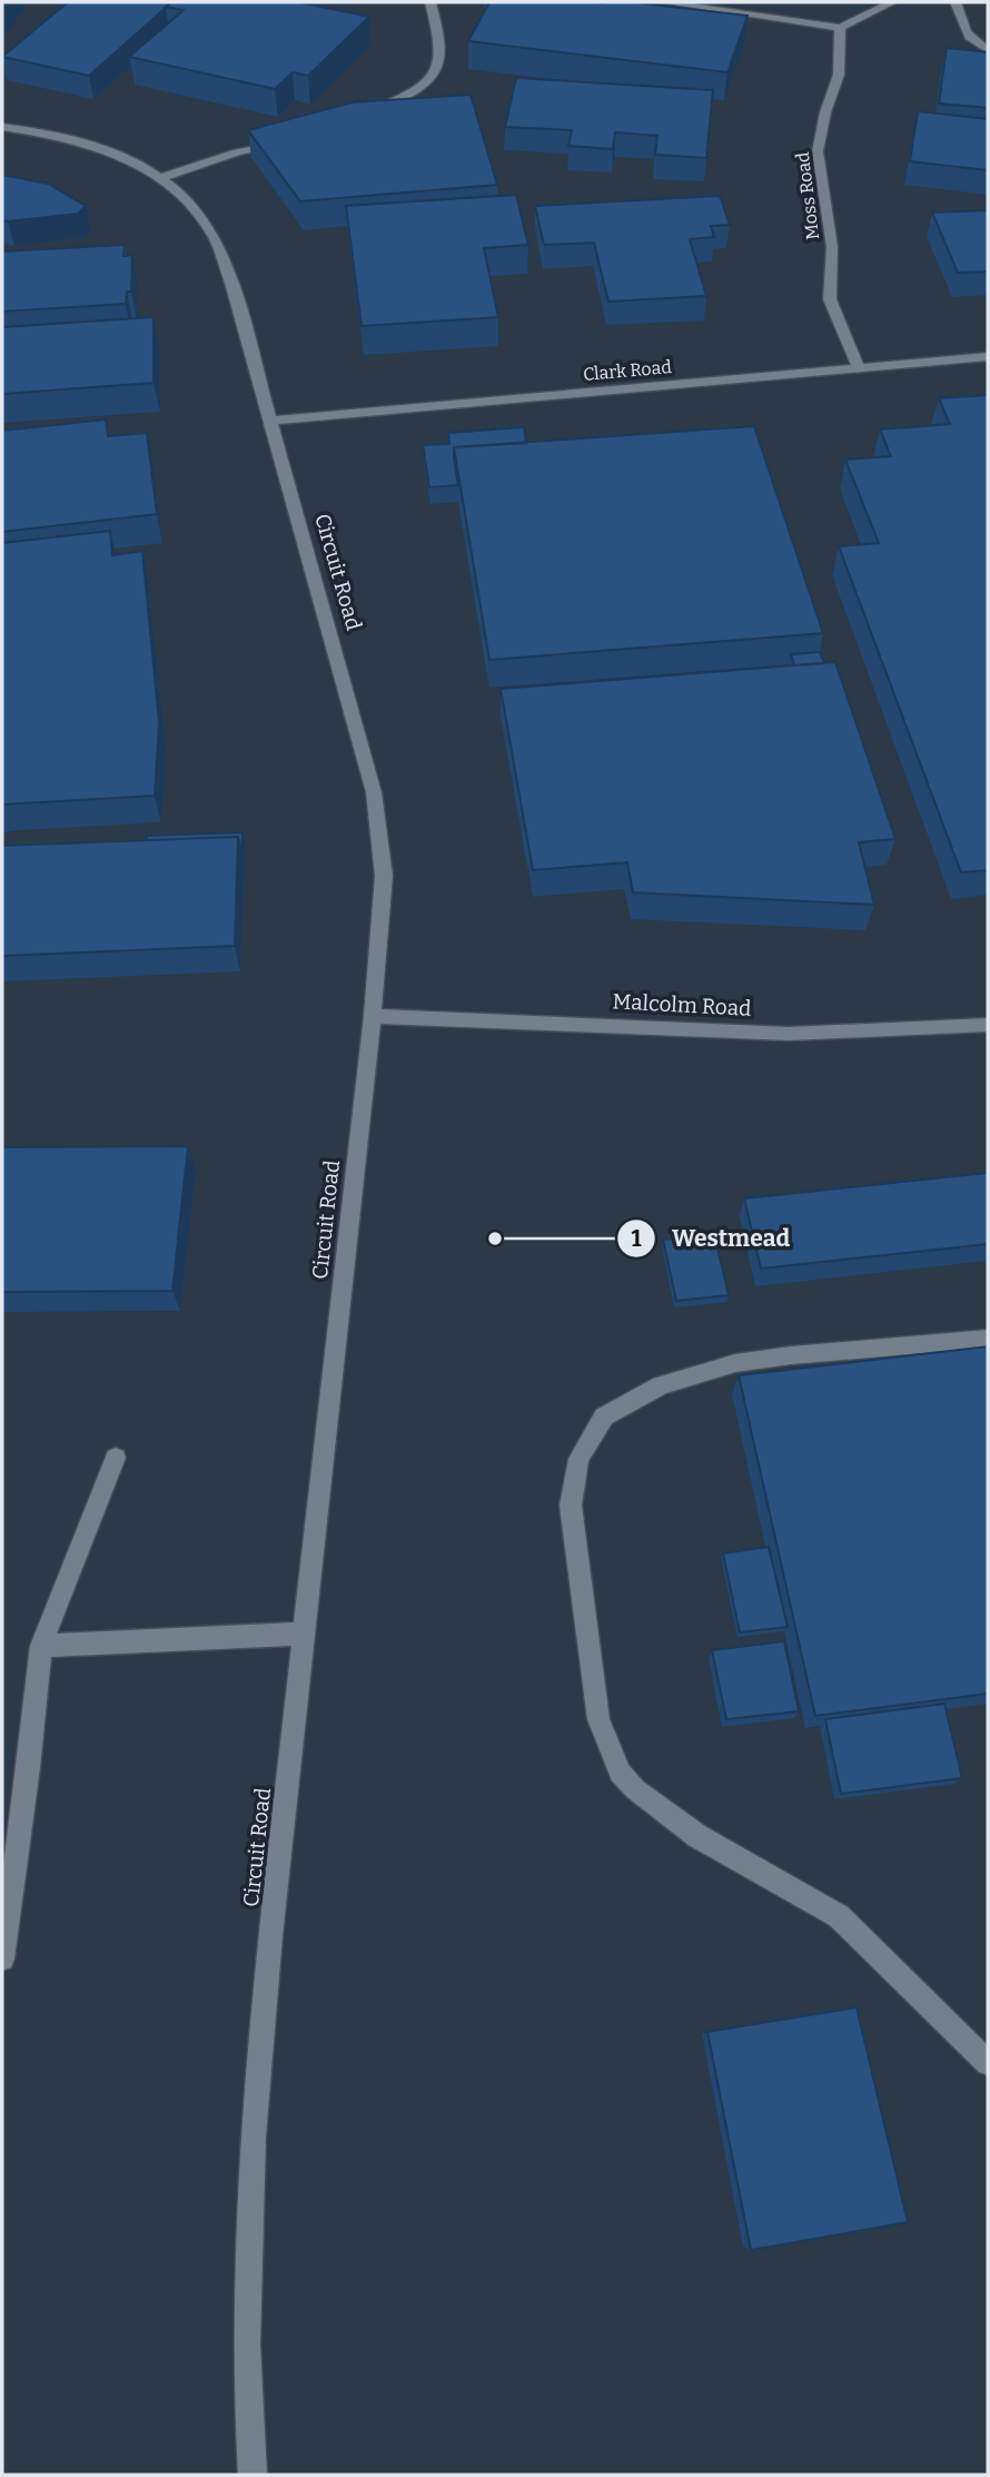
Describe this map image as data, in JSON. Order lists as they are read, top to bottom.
{
  "streets": {
    "lane": [
      "Moss Road",
      "Clark Road",
      "Circuit Road",
      "Malcolm Road"
    ]
  },
  "crossings": [
    ["Moss Road", "Clark Road"],
    ["Clark Road", "Circuit Road"],
    ["Circuit Road", "Malcolm Road"]
  ],
  "places": ["Westmead"]
}
